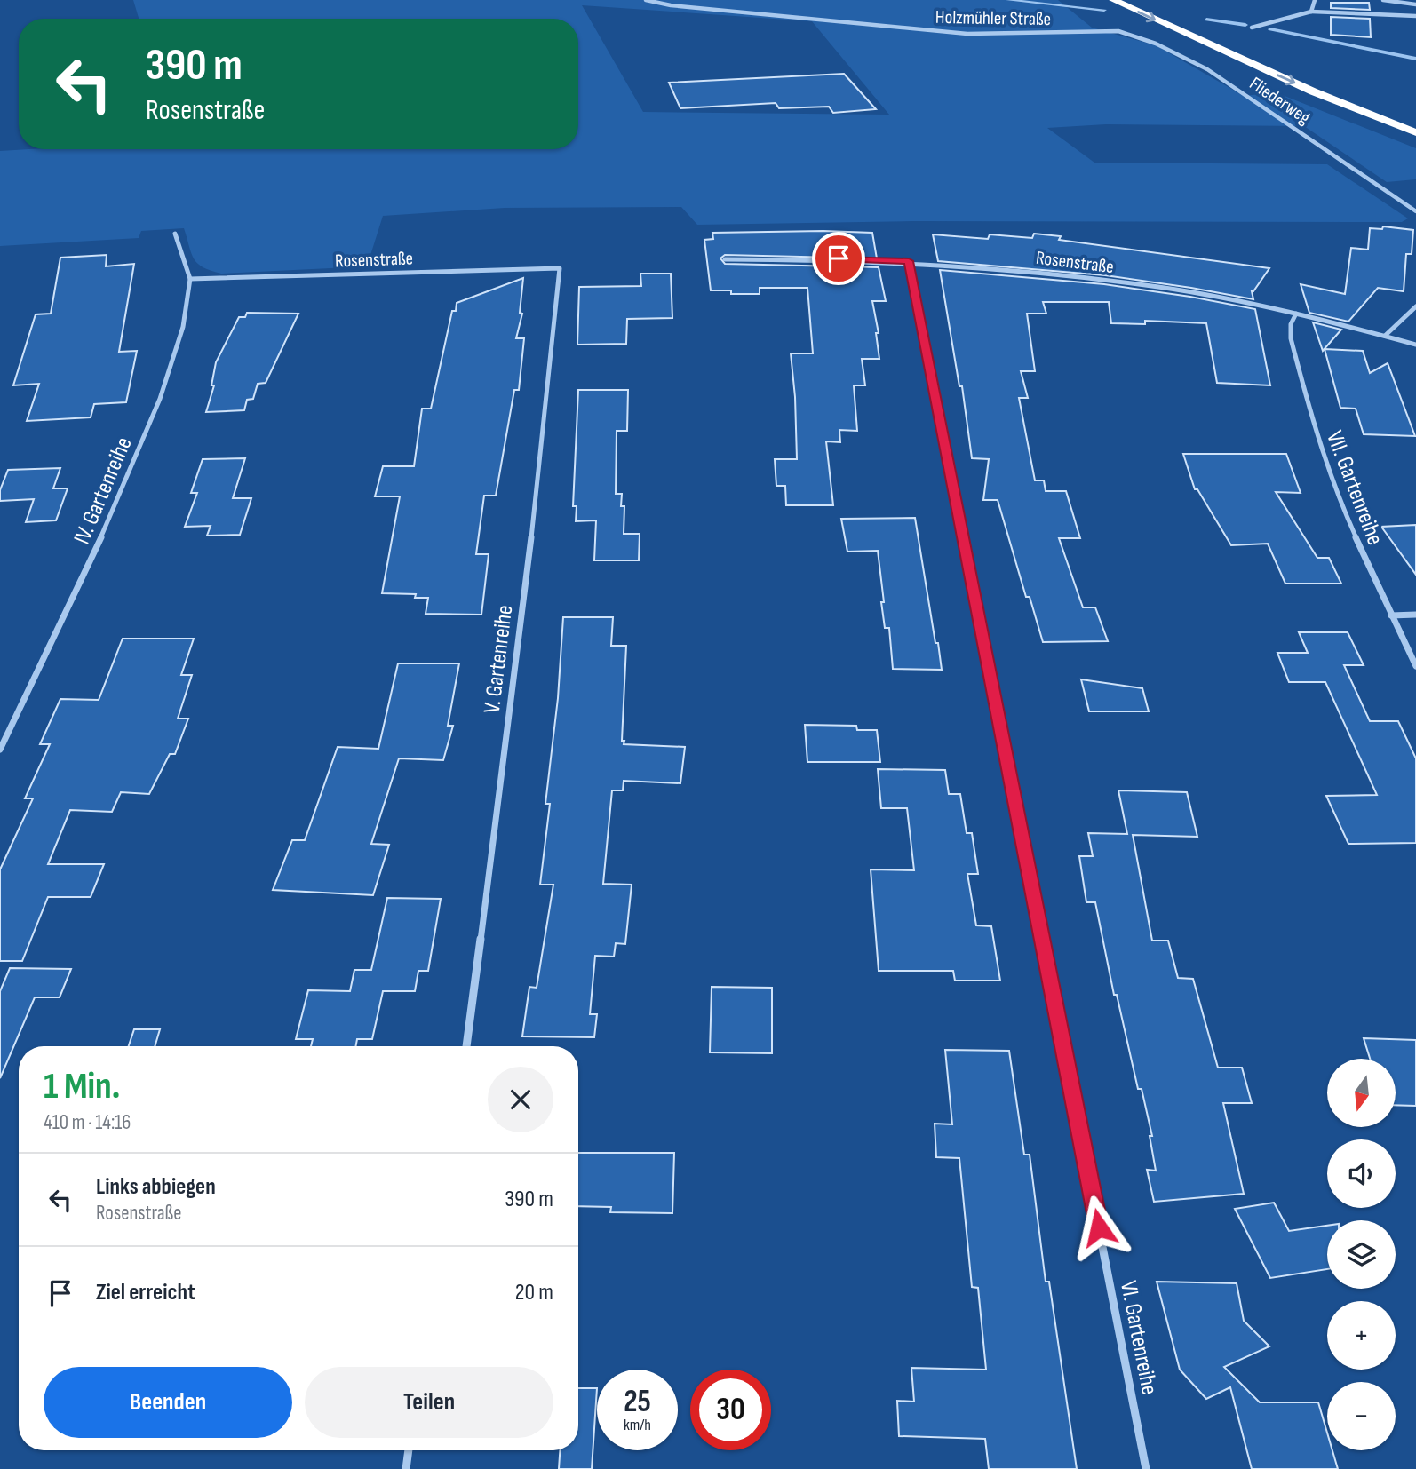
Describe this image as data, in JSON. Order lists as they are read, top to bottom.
{
  "streets": {
    "street": [
      "Holzmühler Straße",
      "Fliederweg",
      "Rosenstraße",
      "VII. Gartenreihe",
      "IV. Gartenreihe",
      "V. Gartenreihe",
      "VI. Gartenreihe"
    ]
  },
  "crossings": [
    ["Holzmühler Straße", "Fliederweg"],
    ["Rosenstraße", "VII. Gartenreihe"],
    ["Rosenstraße", "IV. Gartenreihe"],
    ["Rosenstraße", "V. Gartenreihe"],
    ["Rosenstraße", "VI. Gartenreihe"]
  ],
  "north": "bottom",
  "page": {
    "turn": ["390 m", "Rosenstraße"],
    "heading": ["1 Min.", "410 m · 14:16"],
    "map_buttons": ["+", "−"],
    "list": [
      {
        "name": "Links abbiegen",
        "note": "Rosenstraße",
        "value": "390 m"
      },
      {
        "name": "Ziel erreicht",
        "value": "20 m"
      }
    ],
    "buttons": ["Beenden", "Teilen"],
    "speed": "25 km/h",
    "limit": "30"
  }
}
